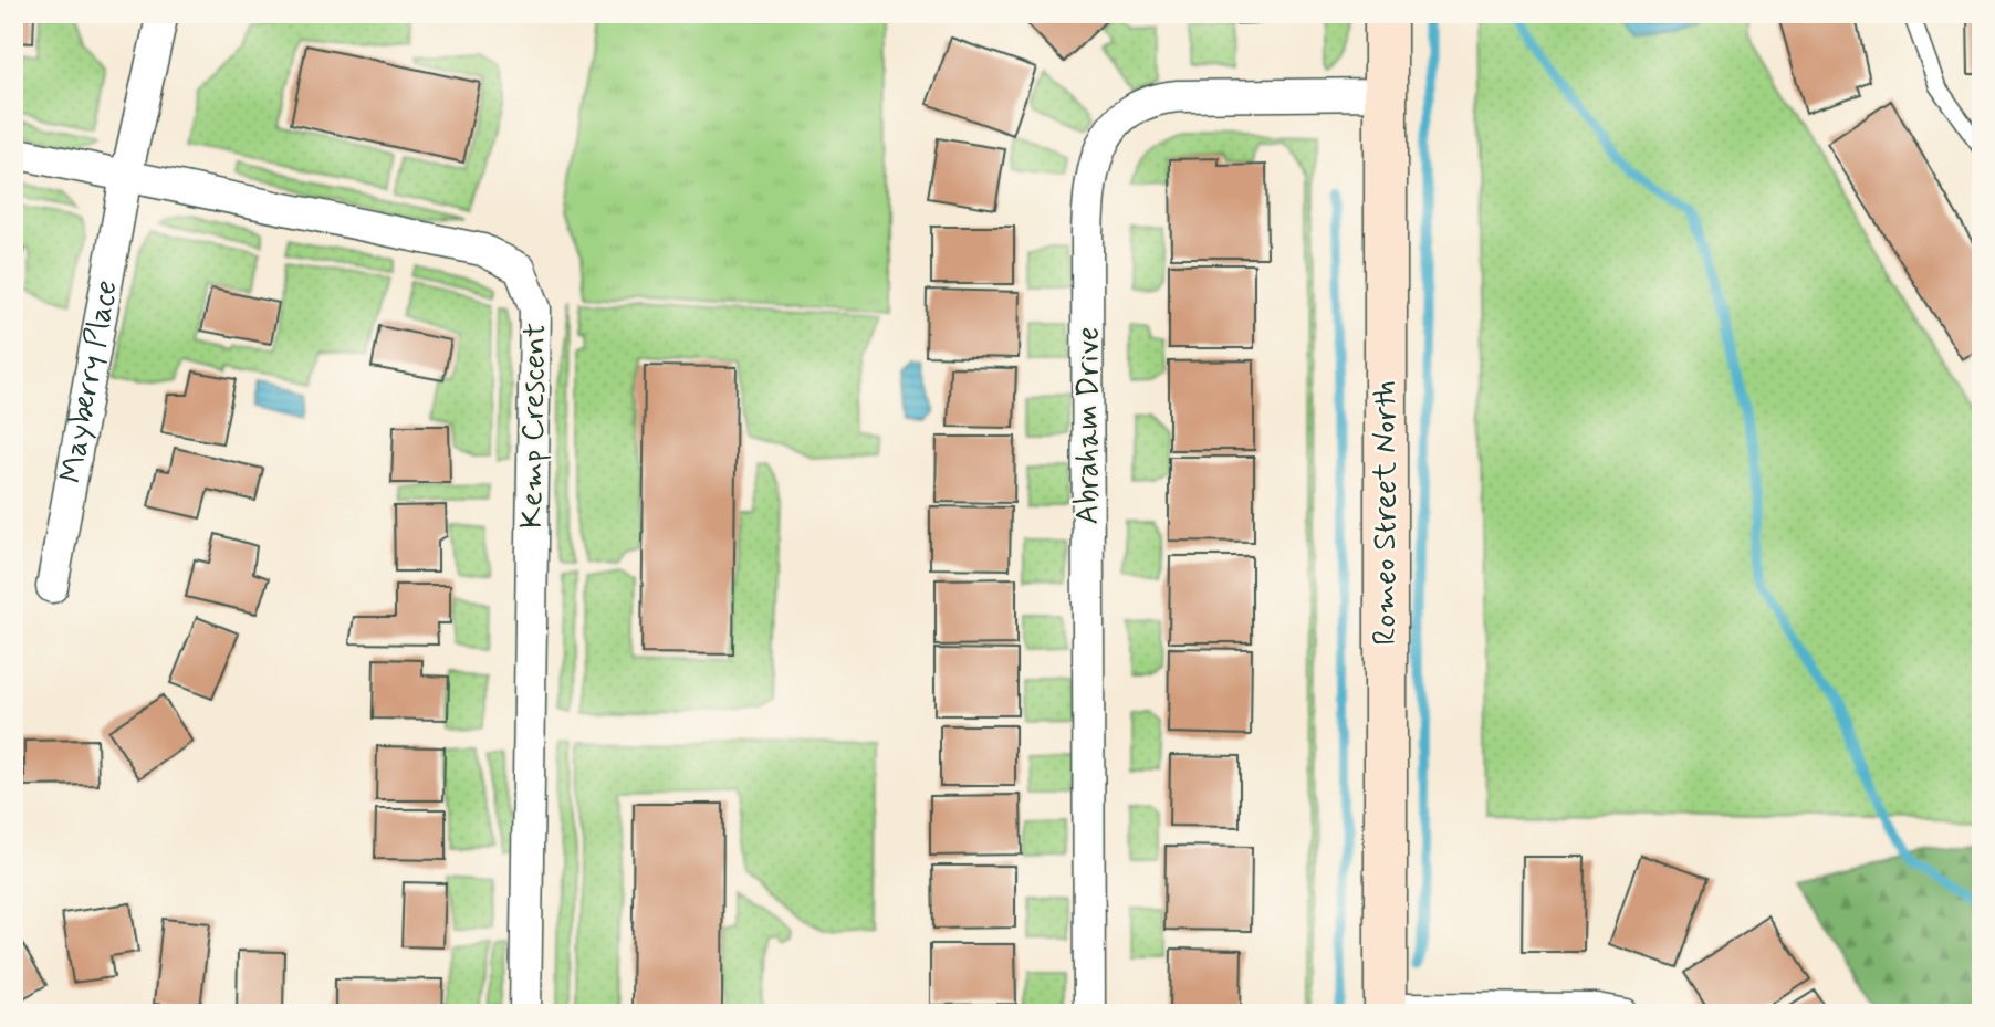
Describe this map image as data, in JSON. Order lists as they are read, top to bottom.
{
  "streets": {
    "main road": ["Romeo Street North"],
    "street": ["Mayberry Place", "Kemp Crescent", "Abraham Drive"]
  },
  "crossings": [
    ["Mayberry Place", "Kemp Crescent"],
    ["Abraham Drive", "Romeo Street North"]
  ]
}
